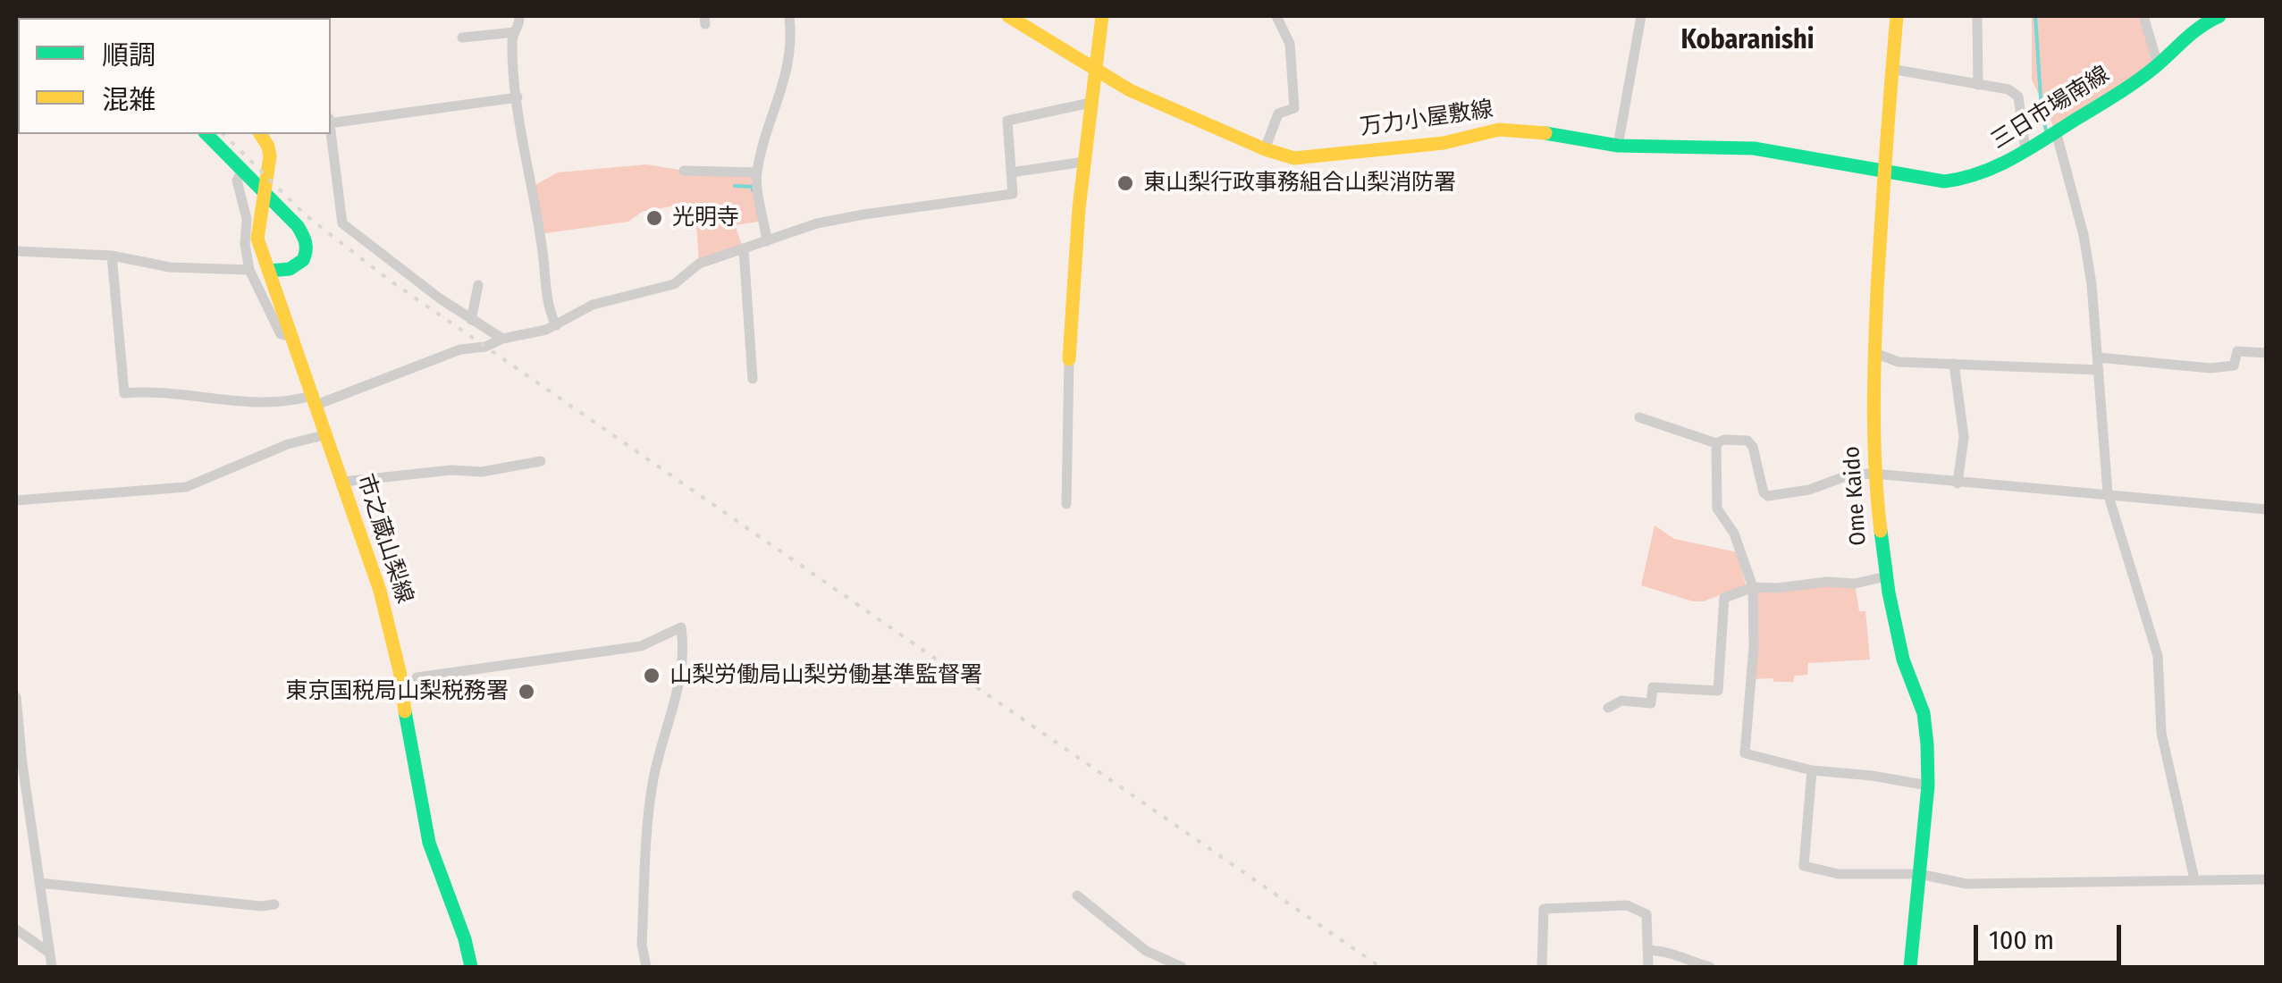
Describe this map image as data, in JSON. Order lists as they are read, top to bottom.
{
  "streets": {
    "main road": [
      "三日市場南線",
      "万力小屋敷線",
      "Ome Kaido",
      "市之蔵山梨線"
    ]
  },
  "crossings": [
    ["三日市場南線", "万力小屋敷線"],
    ["三日市場南線", "Ome Kaido"],
    ["万力小屋敷線", "Ome Kaido"]
  ],
  "districts": ["Kobaranishi"],
  "places": [
    "東山梨行政事務組合山梨消防署",
    "光明寺",
    "山梨労働局山梨労働基準監督署",
    "東京国税局山梨税務署"
  ],
  "legend": ["順調", "混雑"],
  "scale_bar": "100 m"
}
